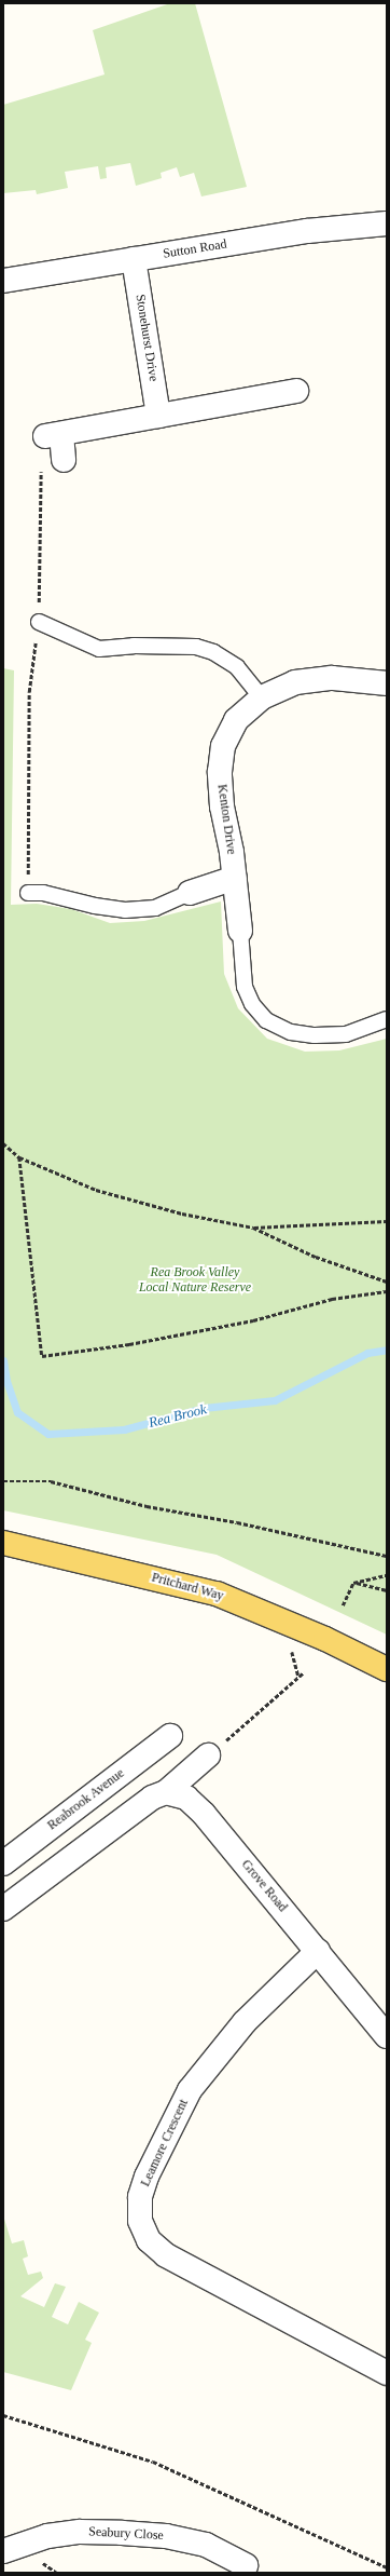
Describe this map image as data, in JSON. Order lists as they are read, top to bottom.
{
  "streets": {
    "main road": ["Pritchard Way"],
    "street": [
      "Sutton Road",
      "Stonehurst Drive",
      "Kenton Drive",
      "Reabrook Avenue",
      "Grove Road",
      "Leamore Crescent",
      "Seabury Close"
    ]
  },
  "crossings": [
    ["Sutton Road", "Stonehurst Drive"],
    ["Grove Road", "Leamore Crescent"]
  ],
  "water": ["Rea Brook"],
  "parks": ["Rea Brook Valley Local Nature Reserve"]
}
